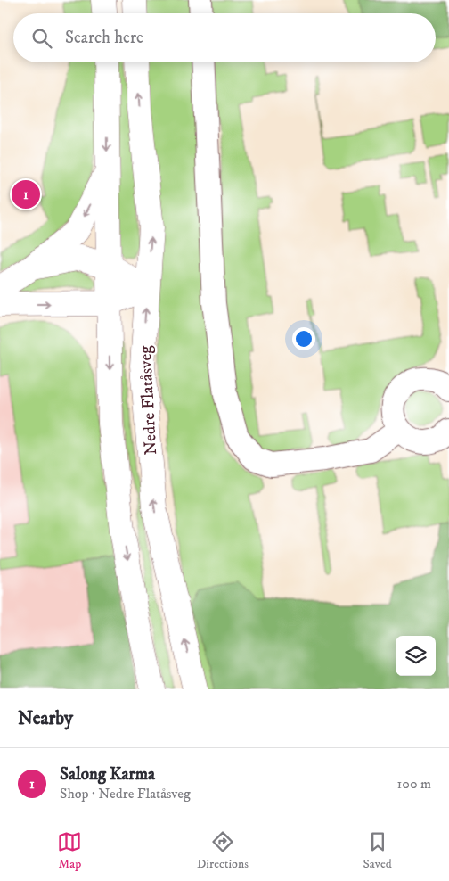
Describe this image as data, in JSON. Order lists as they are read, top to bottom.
{
  "streets": {
    "street": ["Nedre Flatåsveg"]
  },
  "page": {
    "search": "Search here",
    "pins": "1",
    "heading": "Nearby",
    "list": [
      {
        "mark": "1",
        "name": "Salong Karma",
        "note": "Shop · Nedre Flatåsveg",
        "value": "100 m"
      }
    ],
    "nav": ["Map", "Directions", "Saved"]
  }
}
